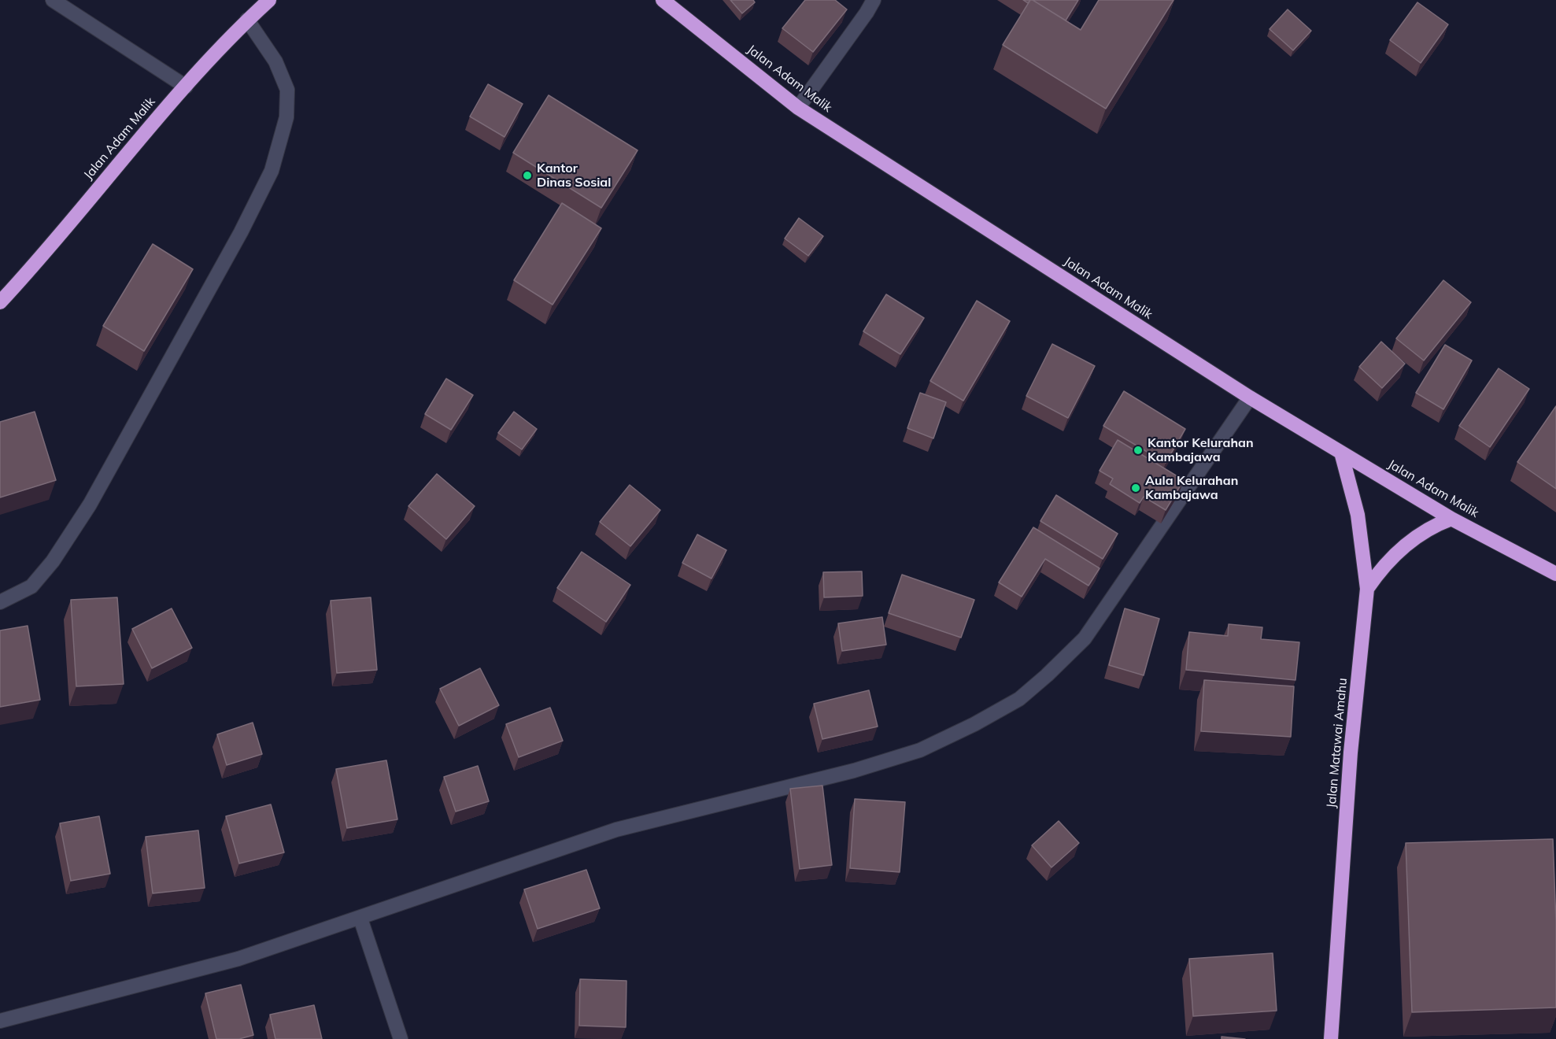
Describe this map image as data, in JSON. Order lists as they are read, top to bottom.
{
  "streets": {
    "highway": ["Jalan Adam Malik", "Jalan Matawai Amahu"]
  },
  "crossings": [
    ["Jalan Adam Malik", "Jalan Matawai Amahu"]
  ],
  "places": ["Kantor Dinas Sosial", "Kantor Kelurahan Kambajawa", "Aula Kelurahan Kambajawa"]
}
